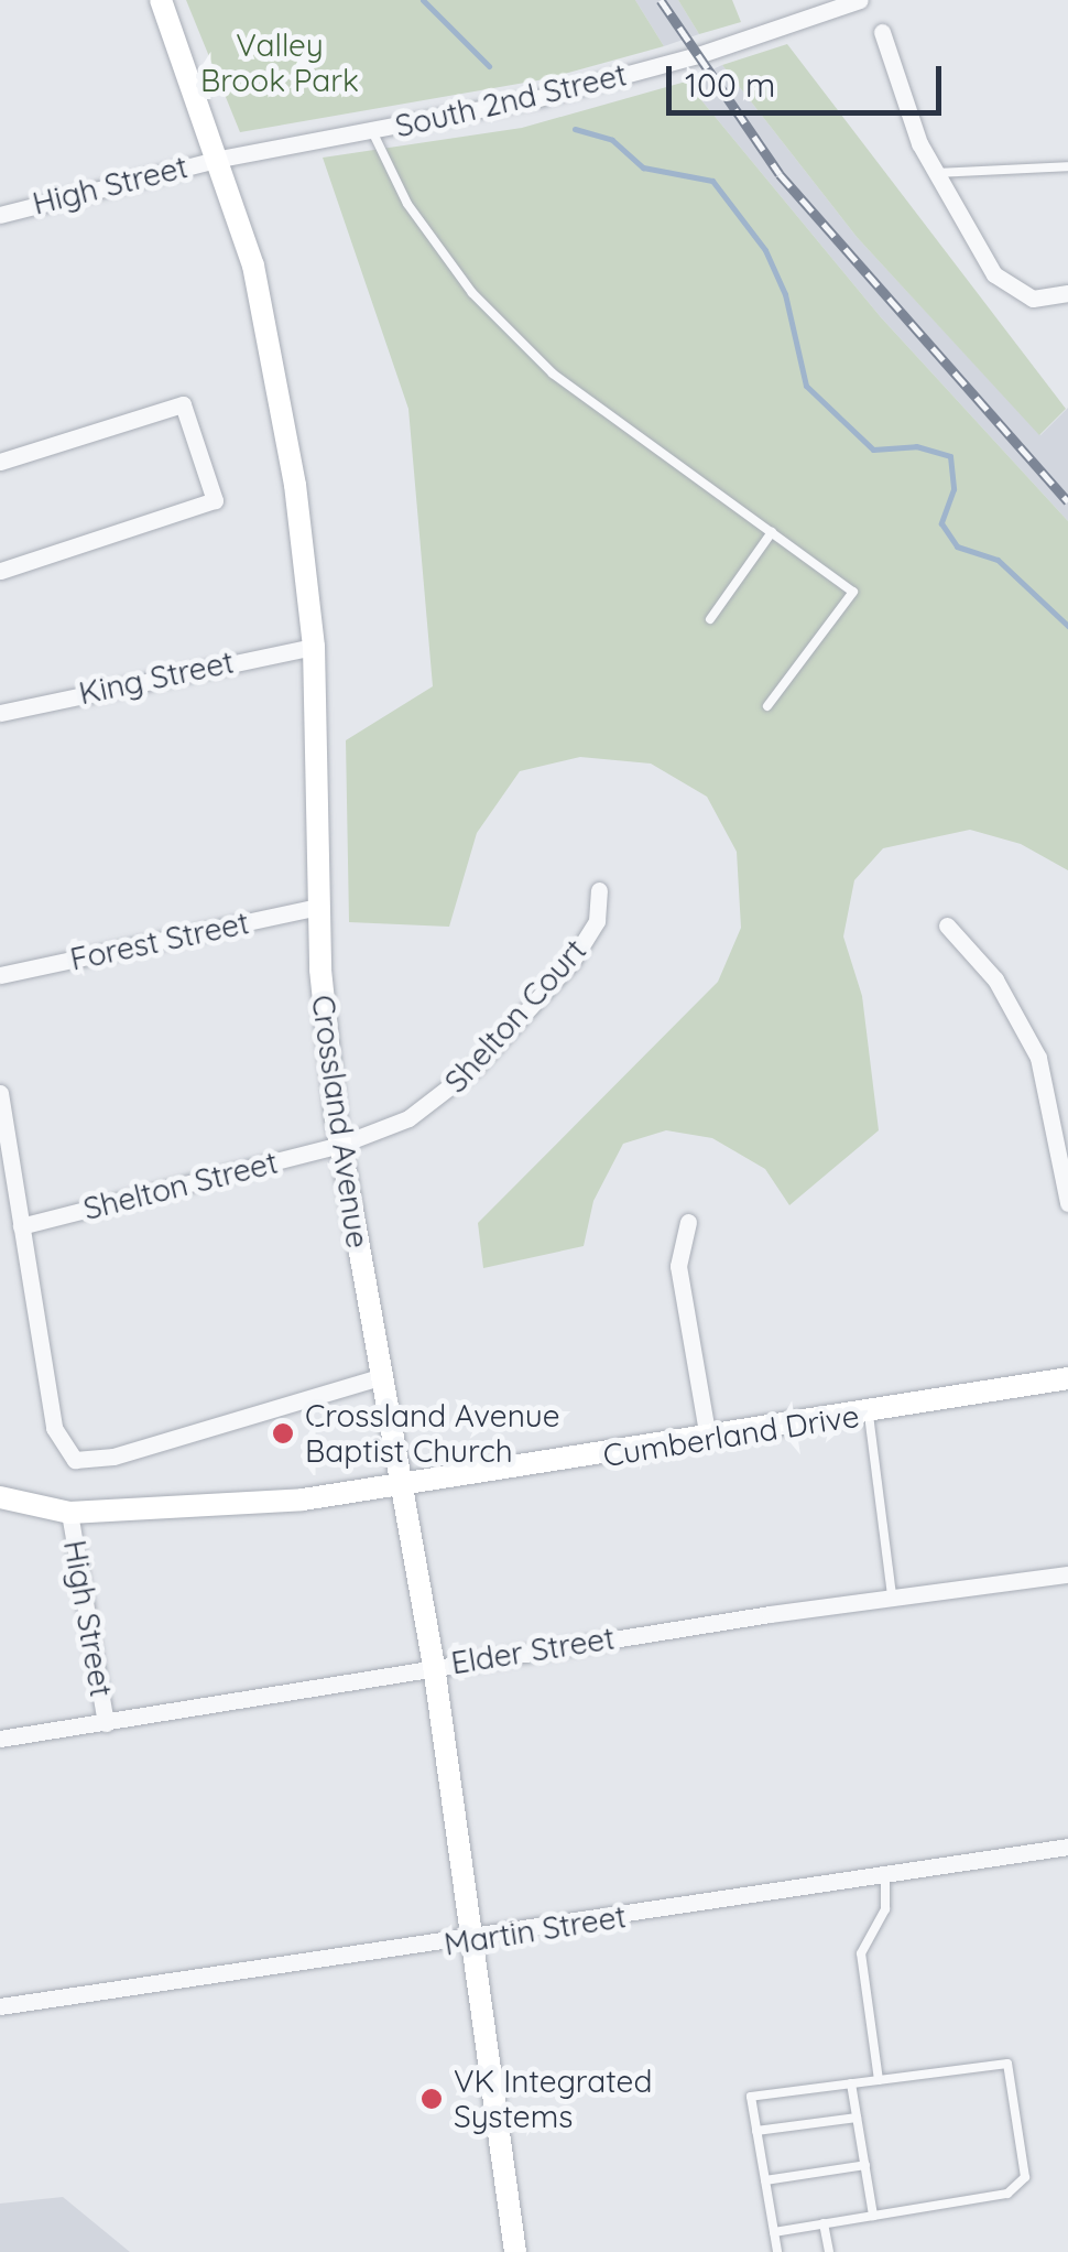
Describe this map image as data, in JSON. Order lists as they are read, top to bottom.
{
  "streets": {
    "main road": ["Crossland Avenue", "Cumberland Drive"],
    "street": [
      "South 2nd Street",
      "High Street",
      "King Street",
      "Forest Street",
      "Shelton Court",
      "Shelton Street",
      "Elder Street",
      "Martin Street"
    ]
  },
  "crossings": [
    ["South 2nd Street", "High Street"],
    ["South 2nd Street", "Crossland Avenue"],
    ["High Street", "Crossland Avenue"],
    ["High Street", "Cumberland Drive"],
    ["High Street", "Elder Street"],
    ["King Street", "Crossland Avenue"],
    ["Forest Street", "Crossland Avenue"],
    ["Shelton Court", "Crossland Avenue"],
    ["Shelton Court", "Shelton Street"],
    ["Crossland Avenue", "Shelton Street"],
    ["Crossland Avenue", "Cumberland Drive"],
    ["Crossland Avenue", "Elder Street"],
    ["Crossland Avenue", "Martin Street"]
  ],
  "parks": ["Valley Brook Park"],
  "places": ["Crossland Avenue Baptist Church", "VK Integrated Systems"],
  "scale_bar": "100 m"
}
